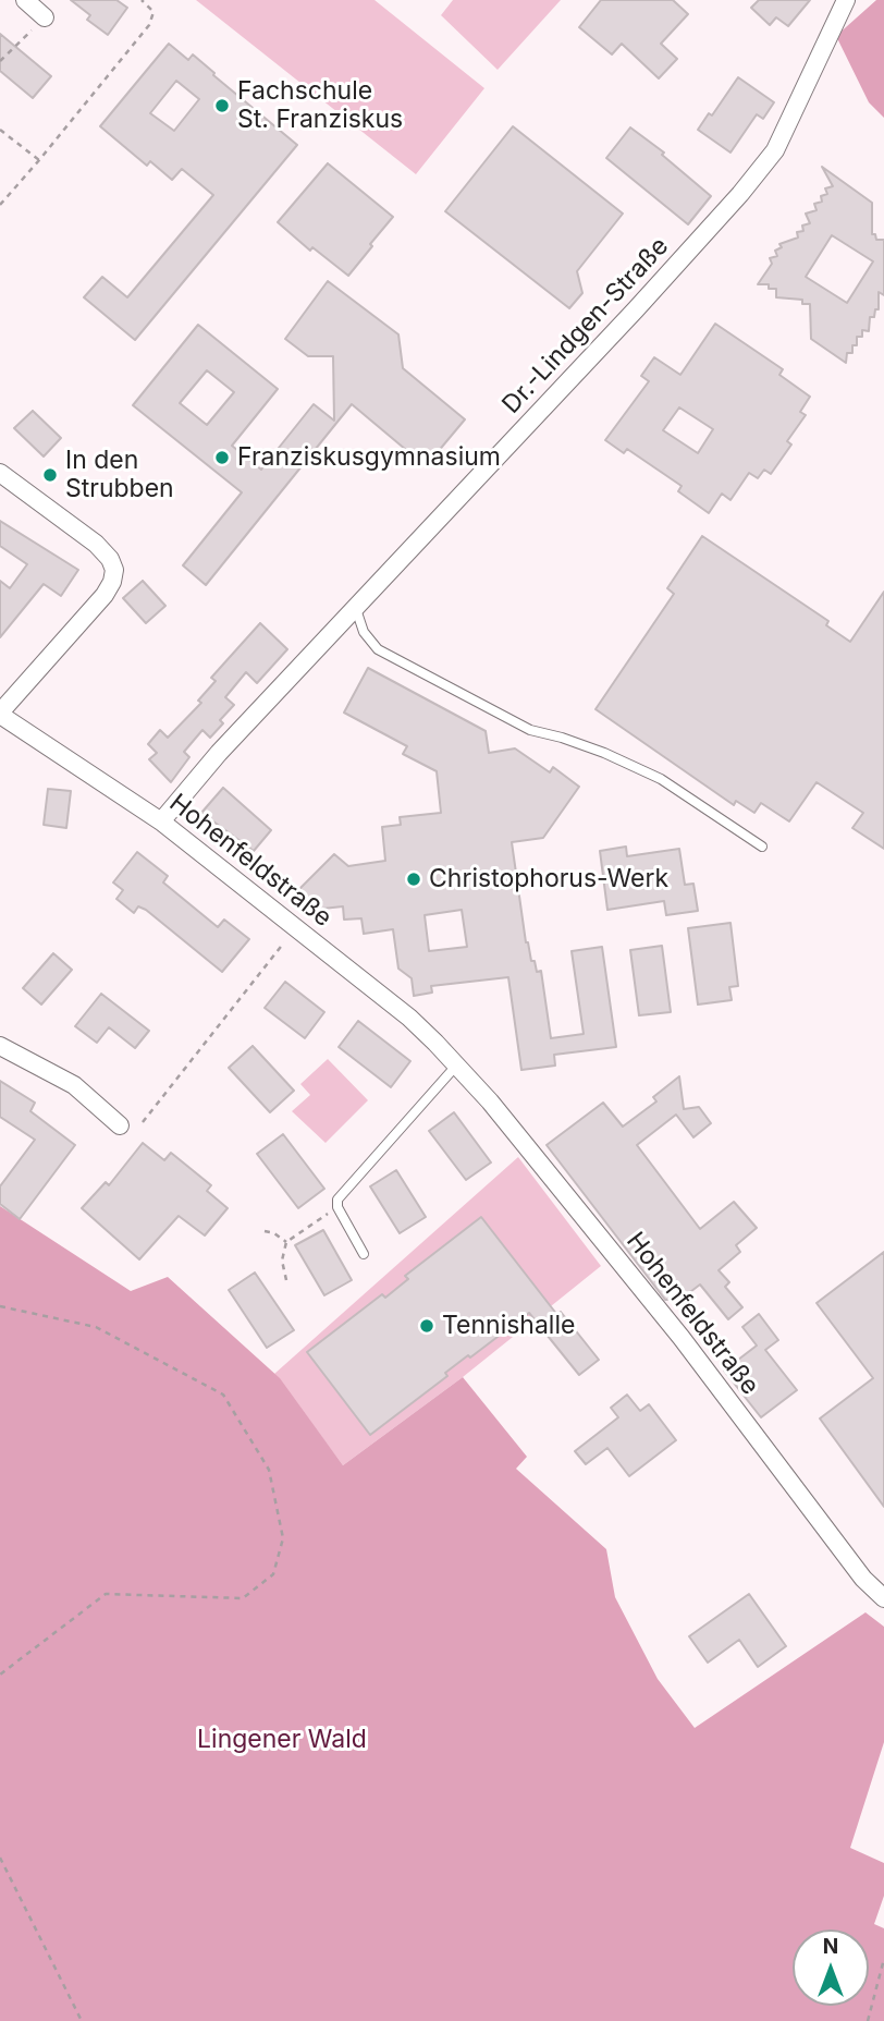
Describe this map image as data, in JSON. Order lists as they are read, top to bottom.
{
  "streets": {
    "street": ["Dr.-Lindgen-Straße", "Hohenfeldstraße"]
  },
  "crossings": [
    ["Dr.-Lindgen-Straße", "Hohenfeldstraße"]
  ],
  "parks": ["Lingener Wald"],
  "places": [
    "Fachschule St. Franziskus",
    "Franziskusgymnasium",
    "In den Strubben",
    "Christophorus-Werk",
    "Tennishalle"
  ],
  "north": "top"
}
